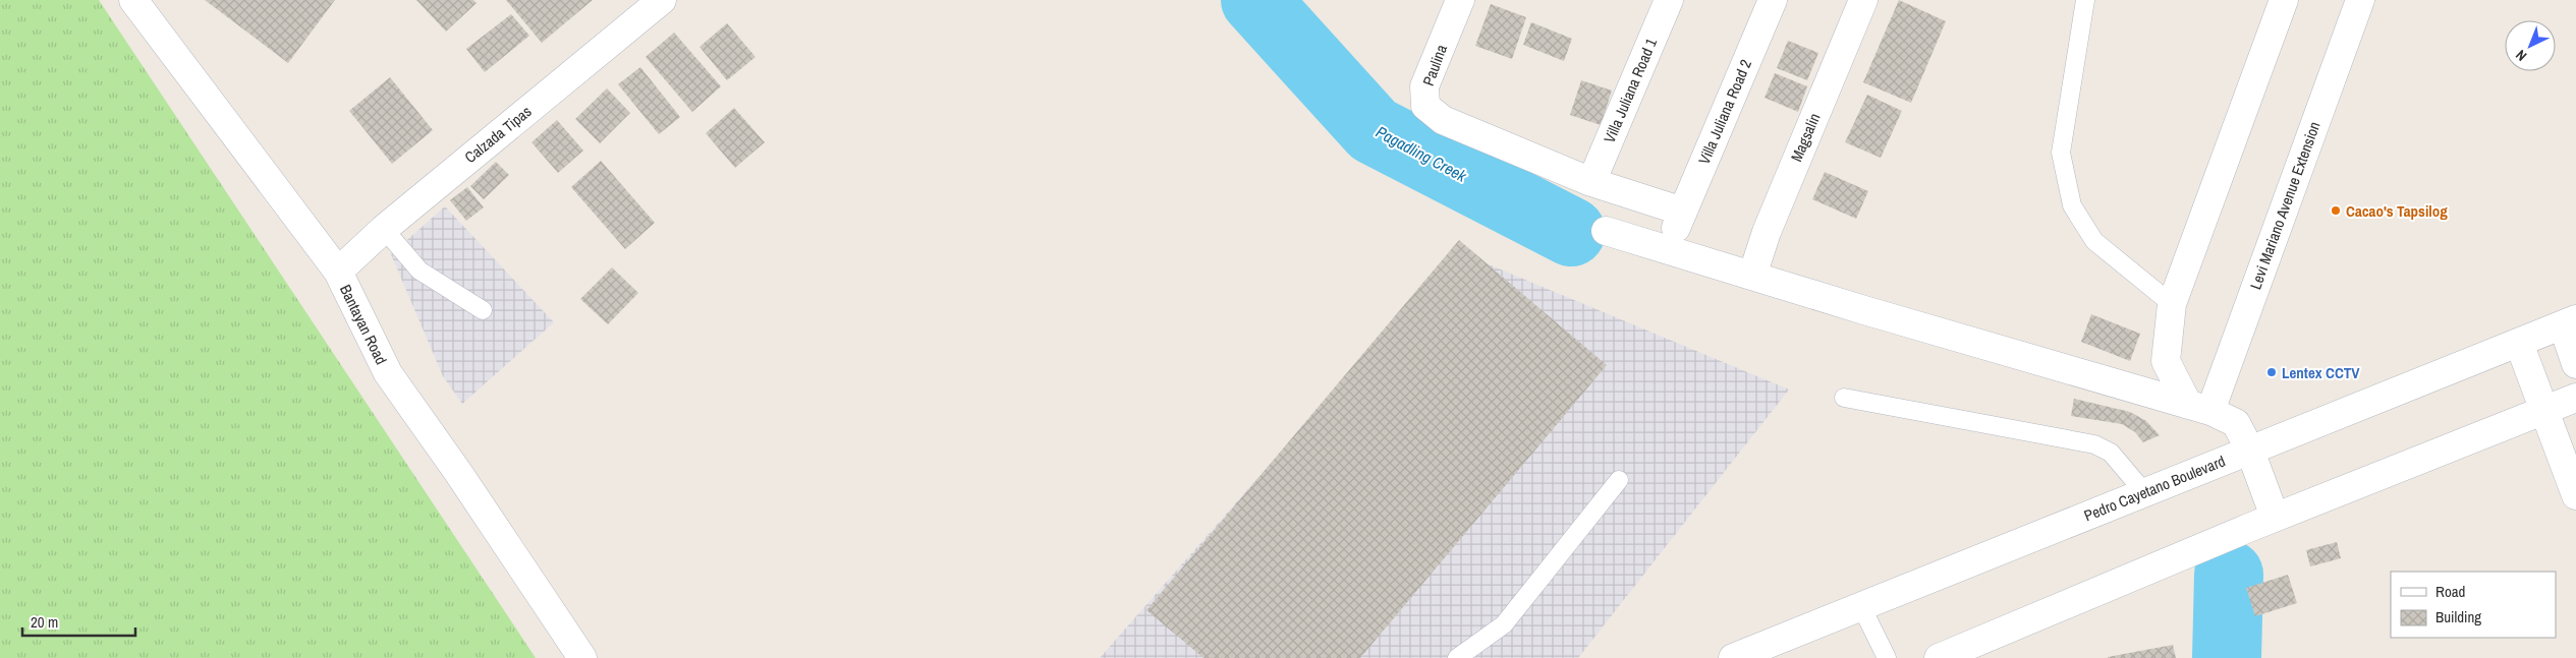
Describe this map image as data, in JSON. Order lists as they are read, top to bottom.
{
  "streets": {
    "street": [
      "Paulina",
      "Villa Juliana Road 1",
      "Villa Juliana Road 2",
      "Calzada Tipas",
      "Magsalin",
      "Levi Mariano Avenue Extension",
      "Bantayan Road",
      "Pedro Cayetano Boulevard"
    ]
  },
  "crossings": [
    ["Paulina", "Villa Juliana Road 1"],
    ["Paulina", "Villa Juliana Road 2"],
    ["Calzada Tipas", "Bantayan Road"]
  ],
  "water": ["Pagadling Creek"],
  "places": ["Cacao's Tapsilog", "Lentex CCTV"],
  "legend": ["Road", "Building"],
  "scale_bar": "20 m",
  "north": "bottom left"
}
